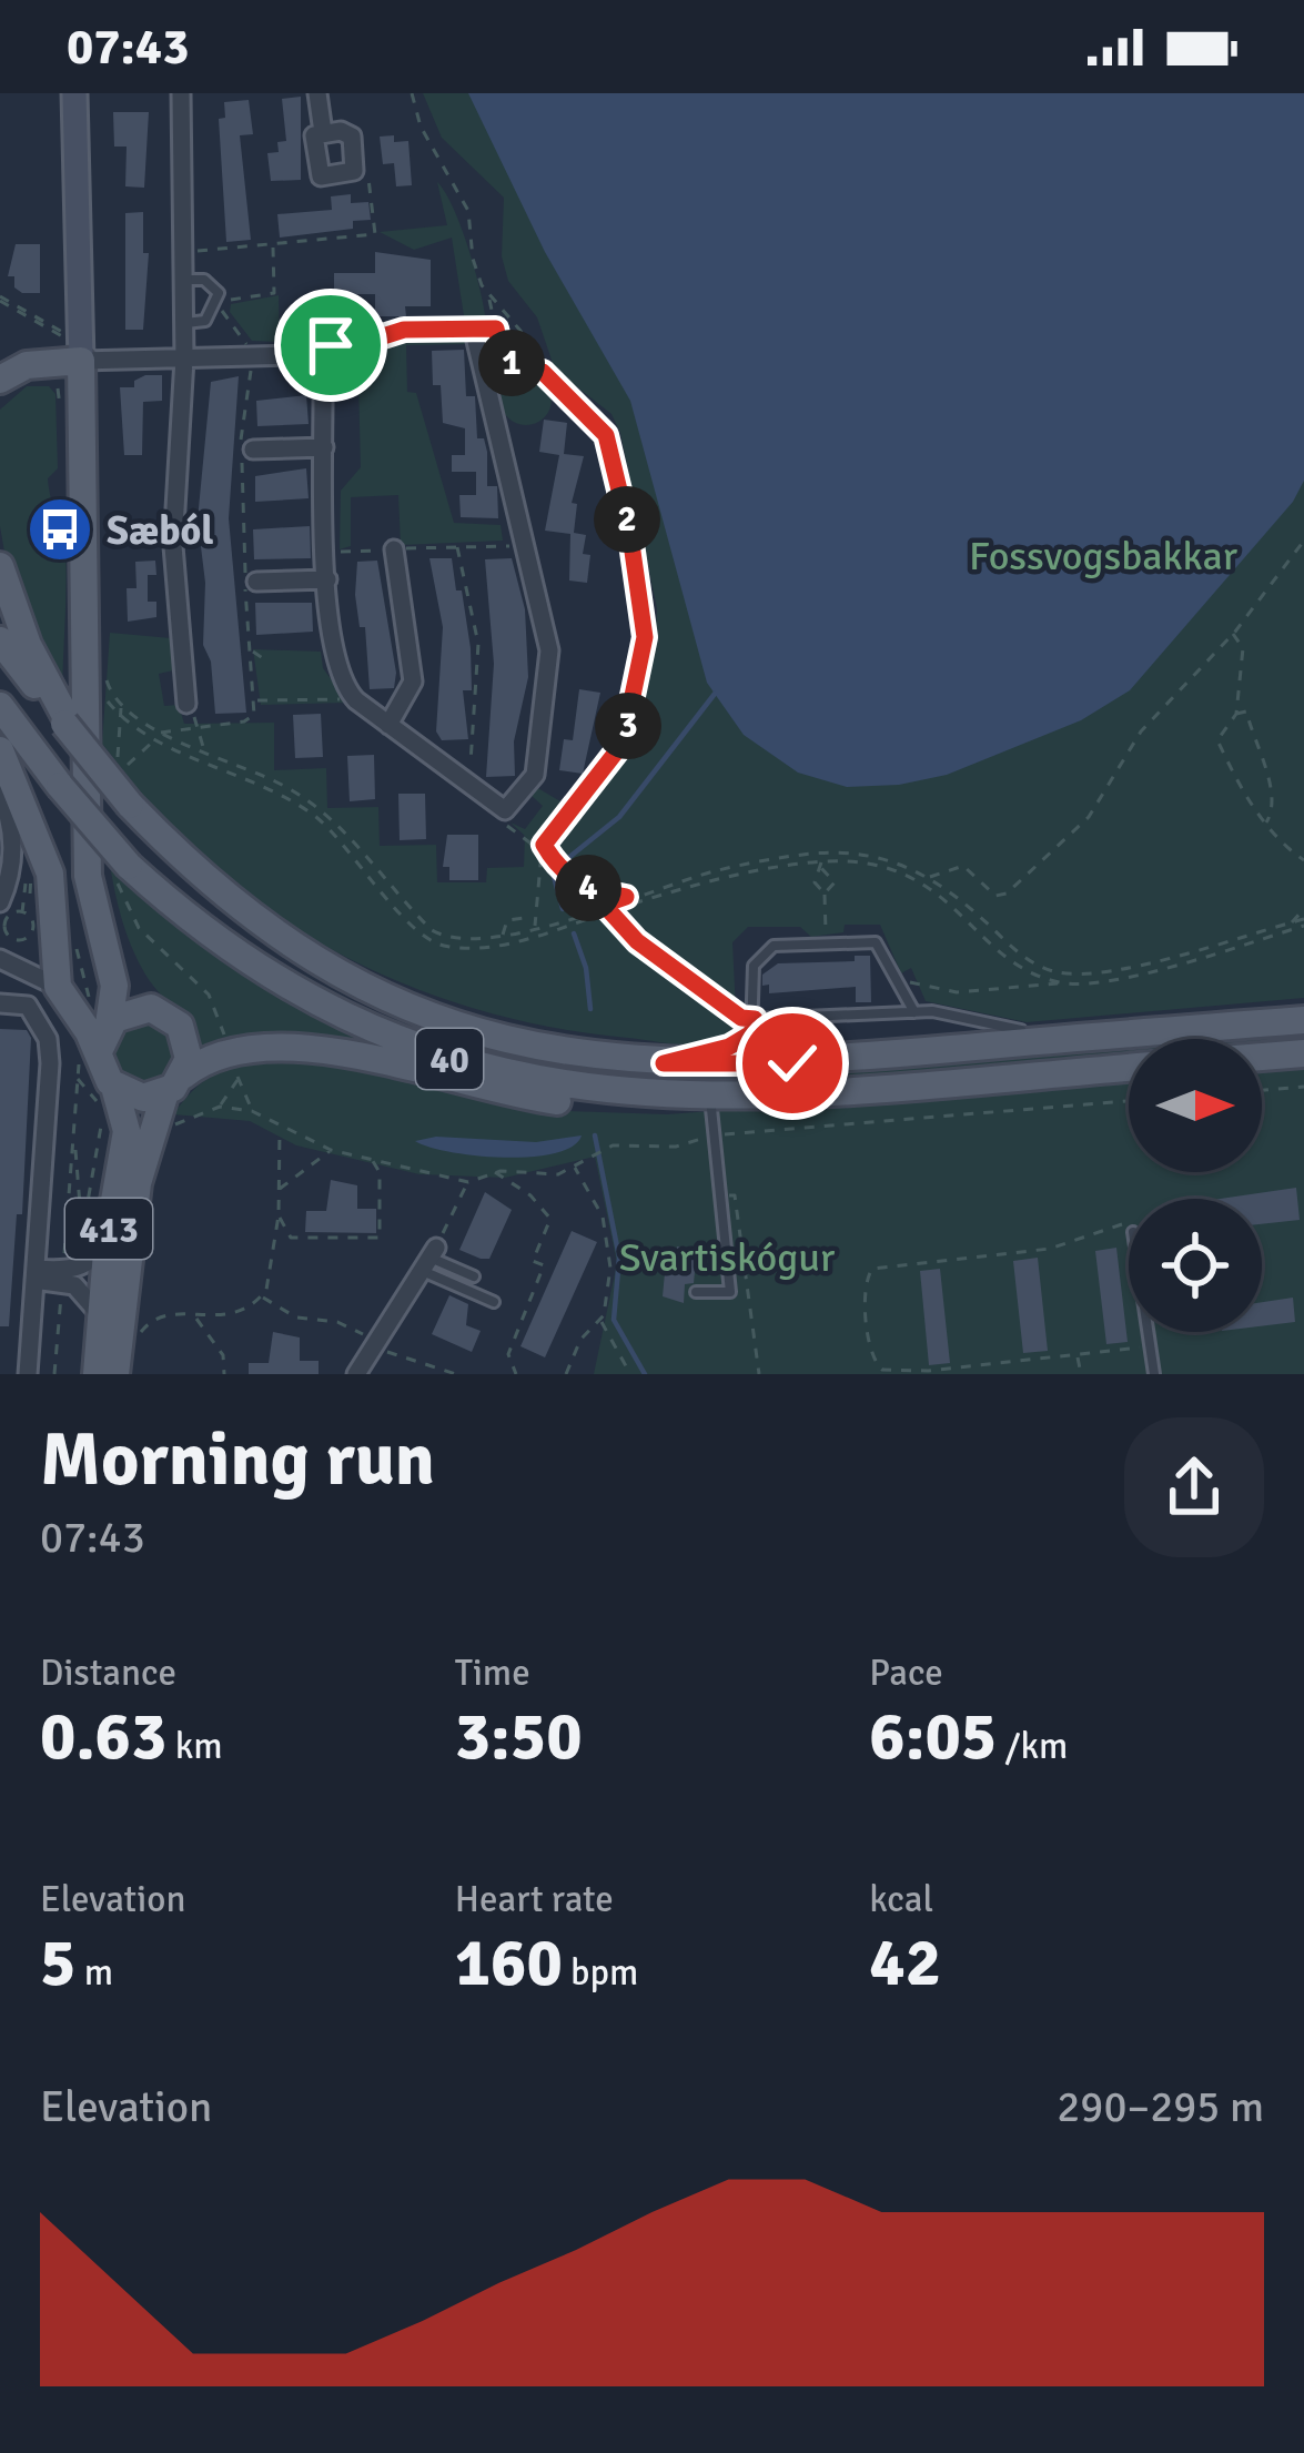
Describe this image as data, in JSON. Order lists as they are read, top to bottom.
{
  "streets": {
    "main road": ["40", "413"]
  },
  "parks": ["Fossvogsbakkar", "Svartiskógur"],
  "places": {
    "bus stop": ["Sæból"]
  },
  "north": "right",
  "page": {
    "status": "07:43",
    "pins": [
      "1",
      "2",
      "3",
      "4"
    ],
    "heading": ["Morning run", "07:43"],
    "stats": [
      ["Distance", "0.63 km"],
      ["Time", "3:50"],
      ["Pace", "6:05 /km"],
      ["Elevation", "5 m"],
      ["Heart rate", "160 bpm"],
      ["kcal", "42"]
    ],
    "chart": ["Elevation", "290–295 m"]
  }
}
